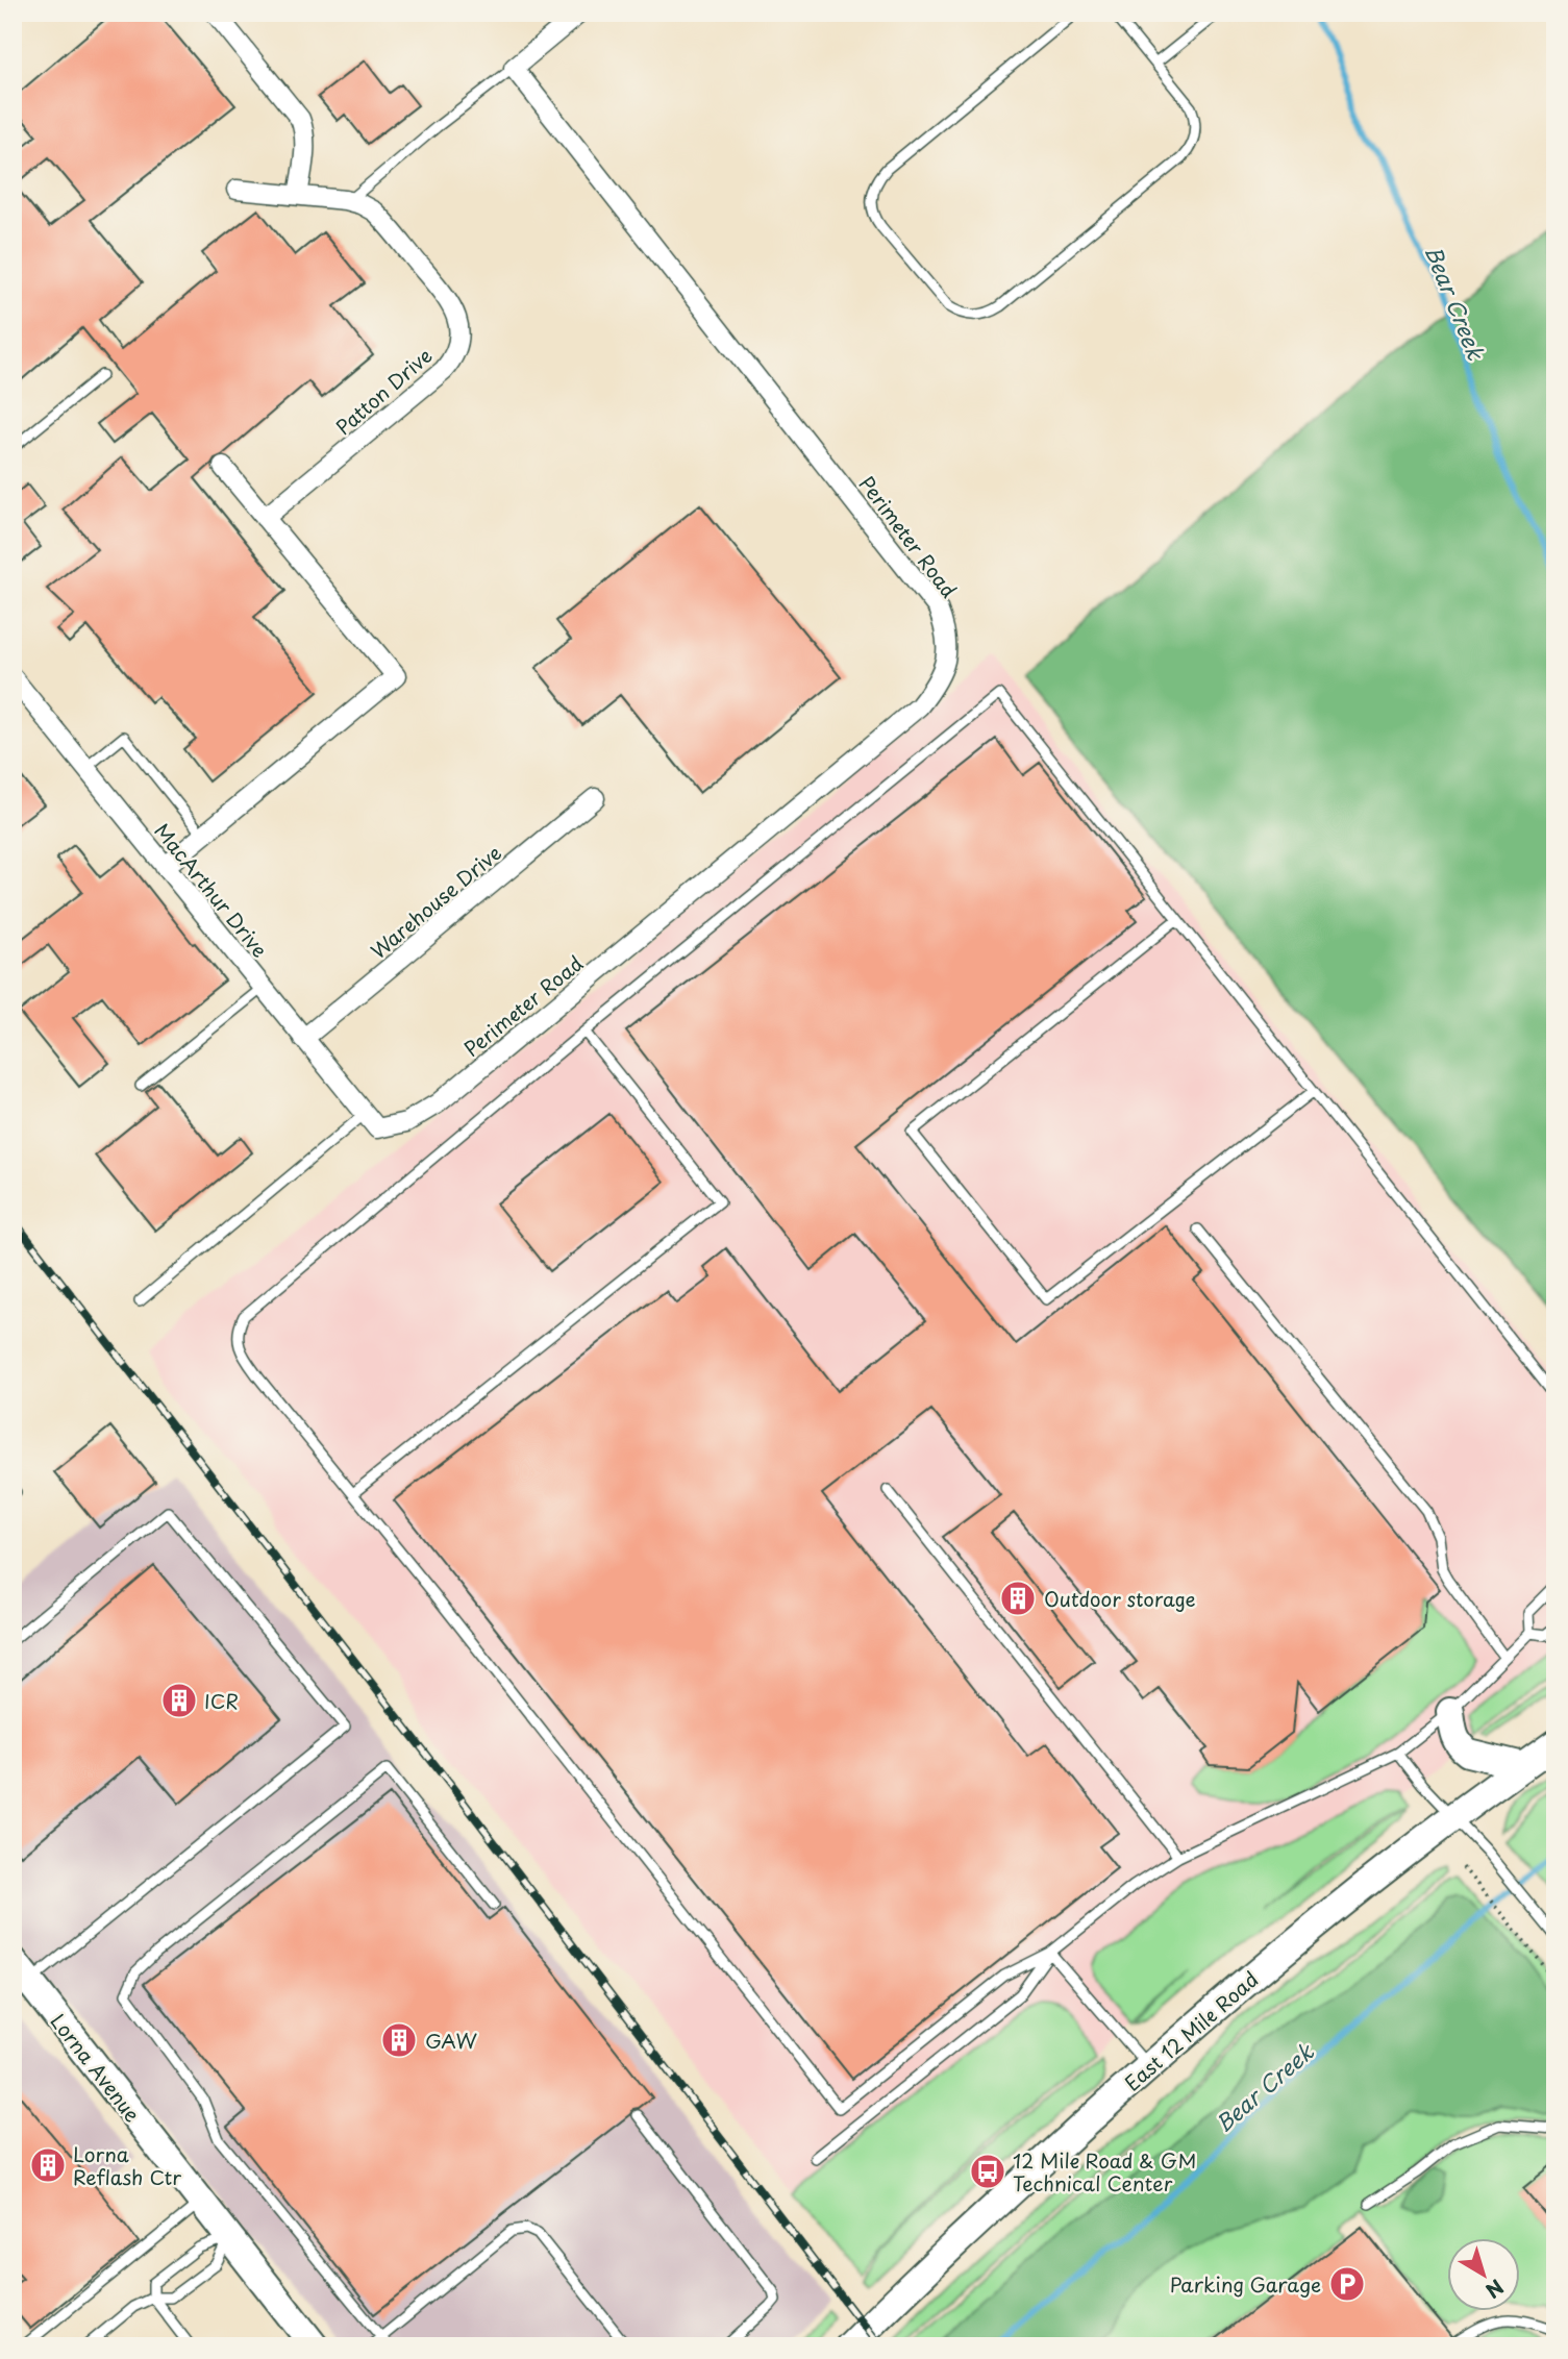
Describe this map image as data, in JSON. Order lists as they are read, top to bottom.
{
  "streets": {
    "main road": ["East 12 Mile Road", "Lorna Avenue"],
    "street": [
      "Patton Drive",
      "Perimeter Road",
      "MacArthur Drive",
      "Warehouse Drive"
    ]
  },
  "crossings": [
    ["Perimeter Road", "MacArthur Drive"],
    ["MacArthur Drive", "Warehouse Drive"]
  ],
  "water": ["Bear Creek"],
  "places": {
    "building": [
      "Outdoor storage",
      "ICR",
      "GAW",
      "Lorna Reflash Ctr"
    ],
    "bus stop": ["12 Mile Road & GM Technical Center"],
    "parking": ["Parking Garage"]
  },
  "north": "bottom right"
}
